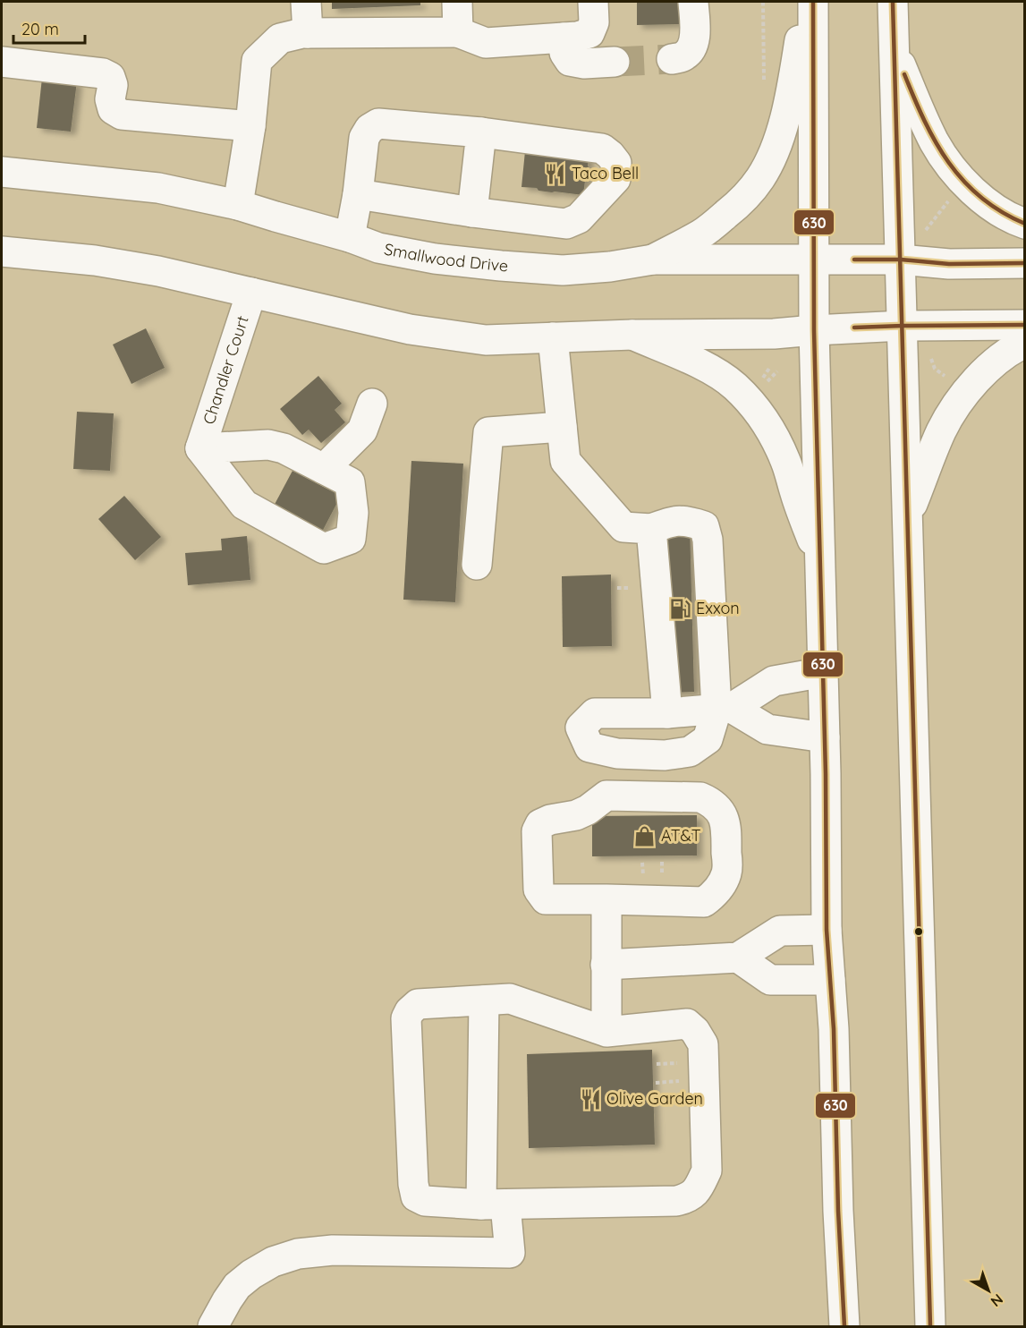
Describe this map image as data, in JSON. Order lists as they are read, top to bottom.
{
  "streets": {
    "main road": ["Smallwood Drive", "Chandler Court"]
  },
  "places": {
    "restaurant": ["Taco Bell", "Olive Garden"],
    "fuel station": ["Exxon"],
    "shop": ["AT&T"]
  },
  "lines": ["transit line 630"],
  "scale_bar": "20 m",
  "north": "bottom right"
}
